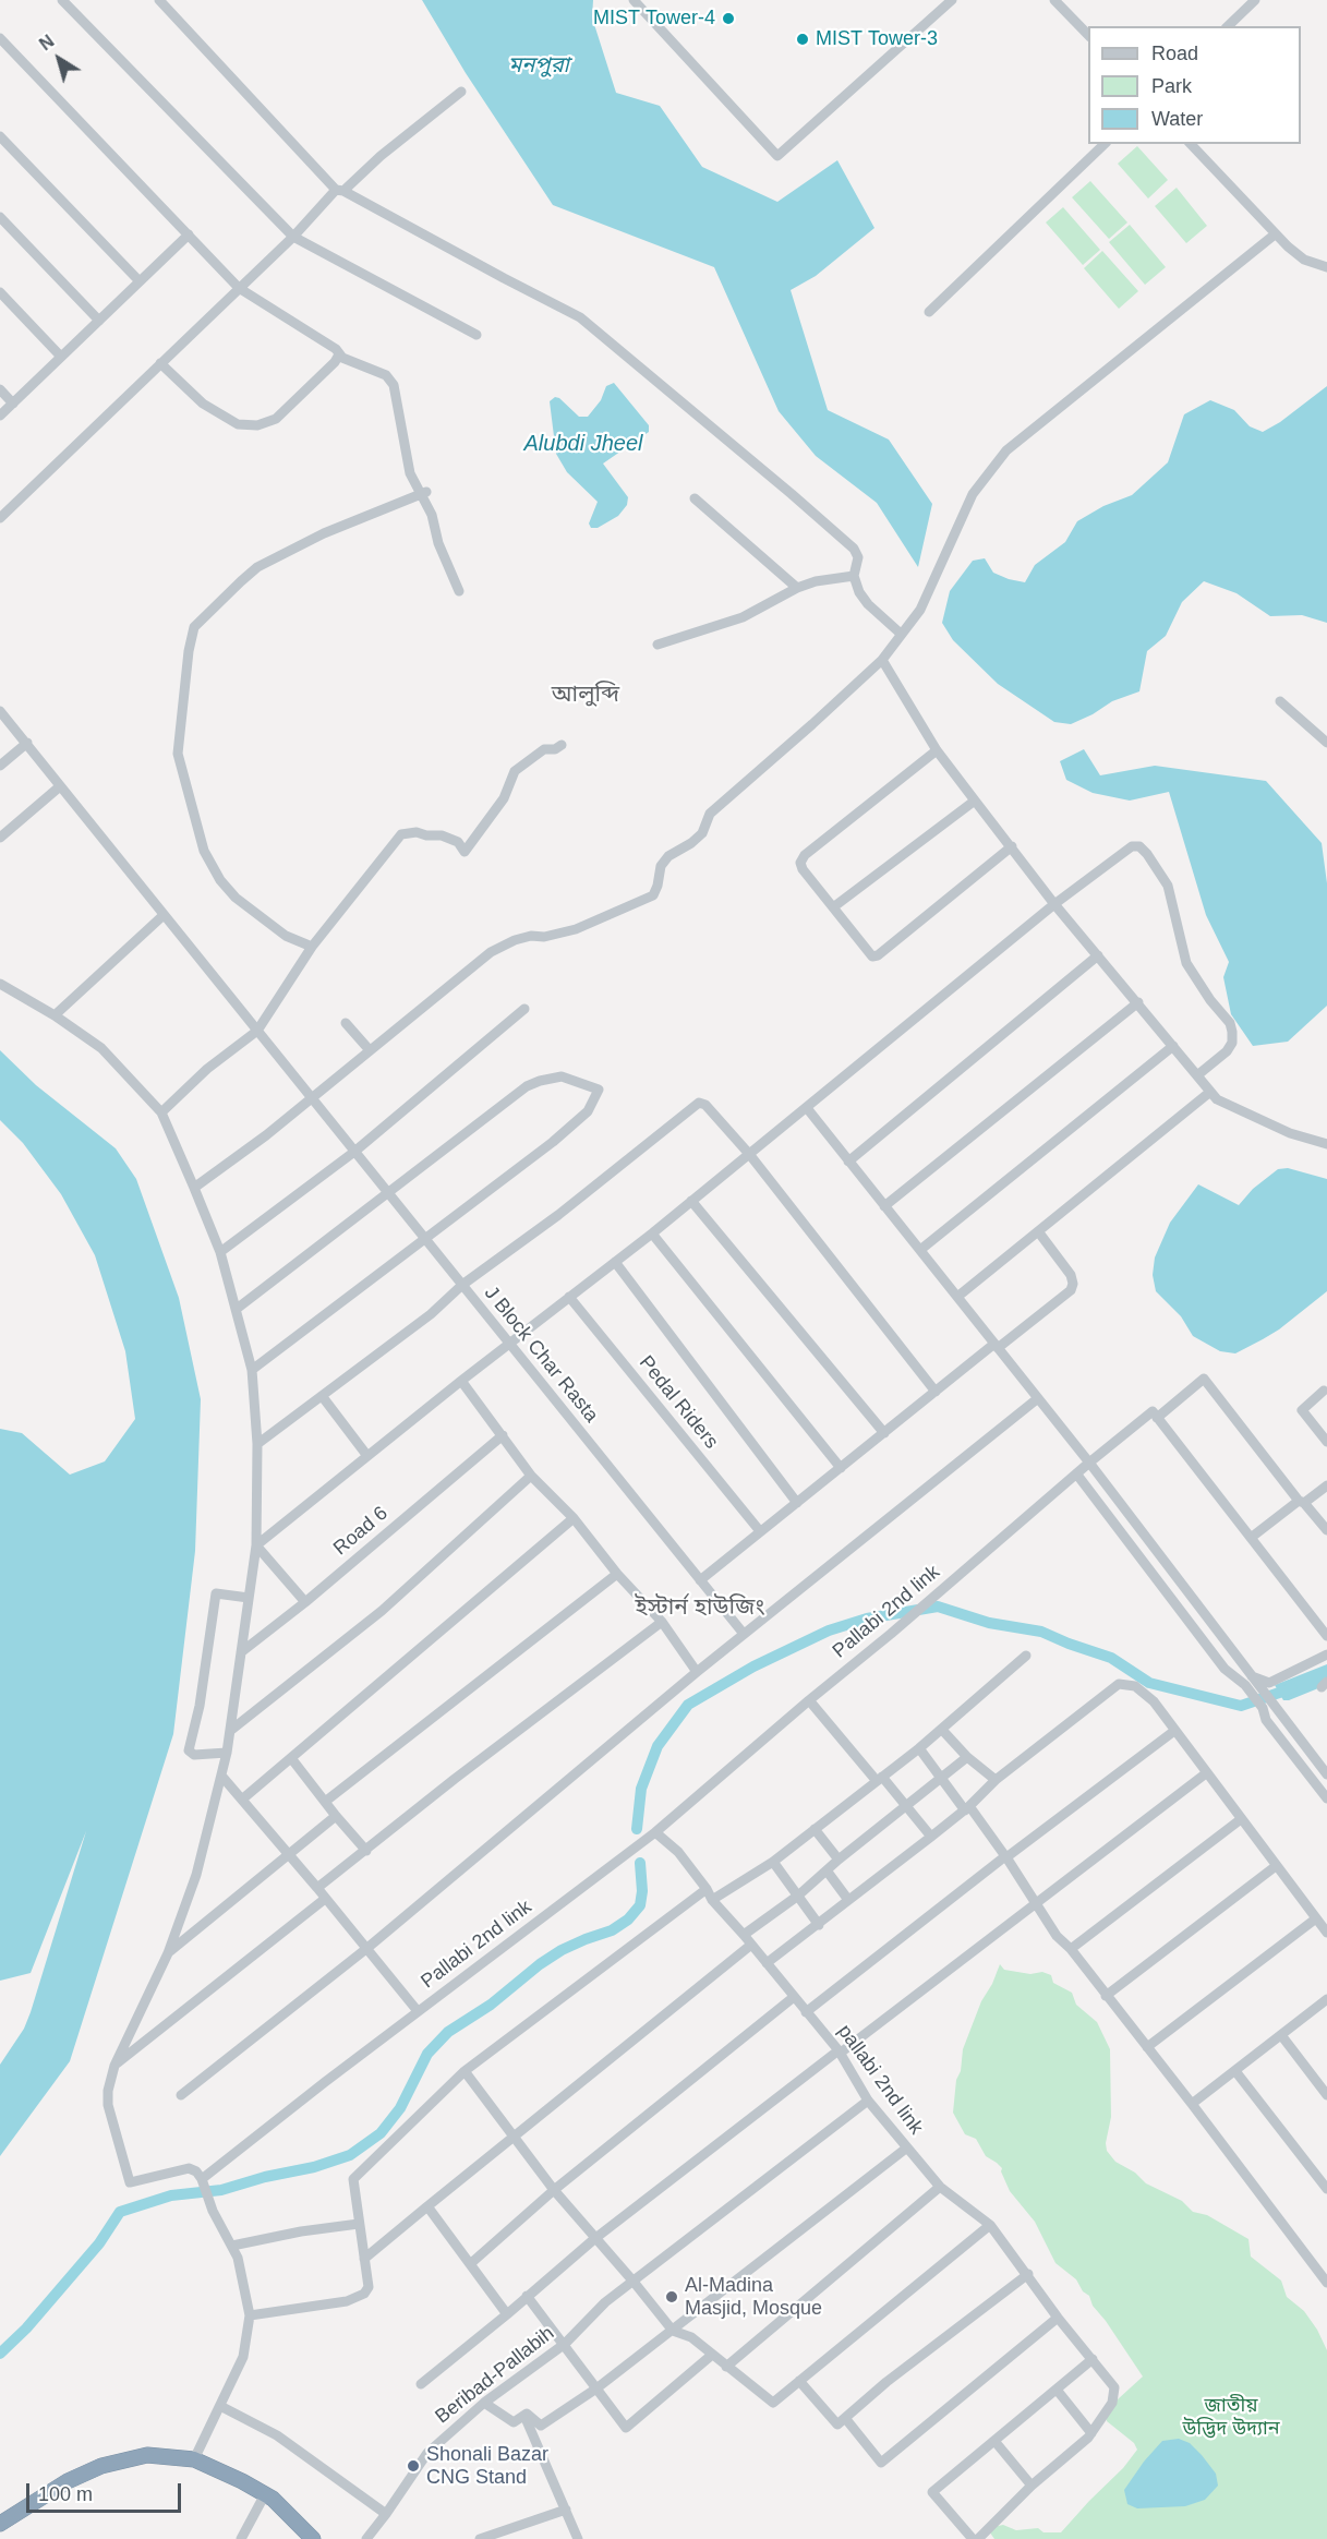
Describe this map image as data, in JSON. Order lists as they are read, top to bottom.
{
  "streets": {
    "street": [
      "J Block Char Rasta",
      "Pedal Riders",
      "Road 6",
      "Pallabi 2nd link",
      "pallabi 2nd link",
      "Beribad-Pallabih"
    ]
  },
  "crossings": [
    ["Pallabi 2nd link", "pallabi 2nd link"],
    ["pallabi 2nd link", "Beribad-Pallabih"]
  ],
  "districts": ["আলুব্দি", "ইস্টার্ন হাউজিং"],
  "water": ["মনপুরা", "Alubdi Jheel"],
  "parks": ["জাতীয় উদ্ভিদ উদ্যান"],
  "places": [
    "MIST Tower-4",
    "MIST Tower-3",
    "Al-Madina Masjid, Mosque",
    "Shonali Bazar CNG Stand"
  ],
  "legend": ["Road", "Park", "Water"],
  "scale_bar": "100 m",
  "north": "top left"
}
